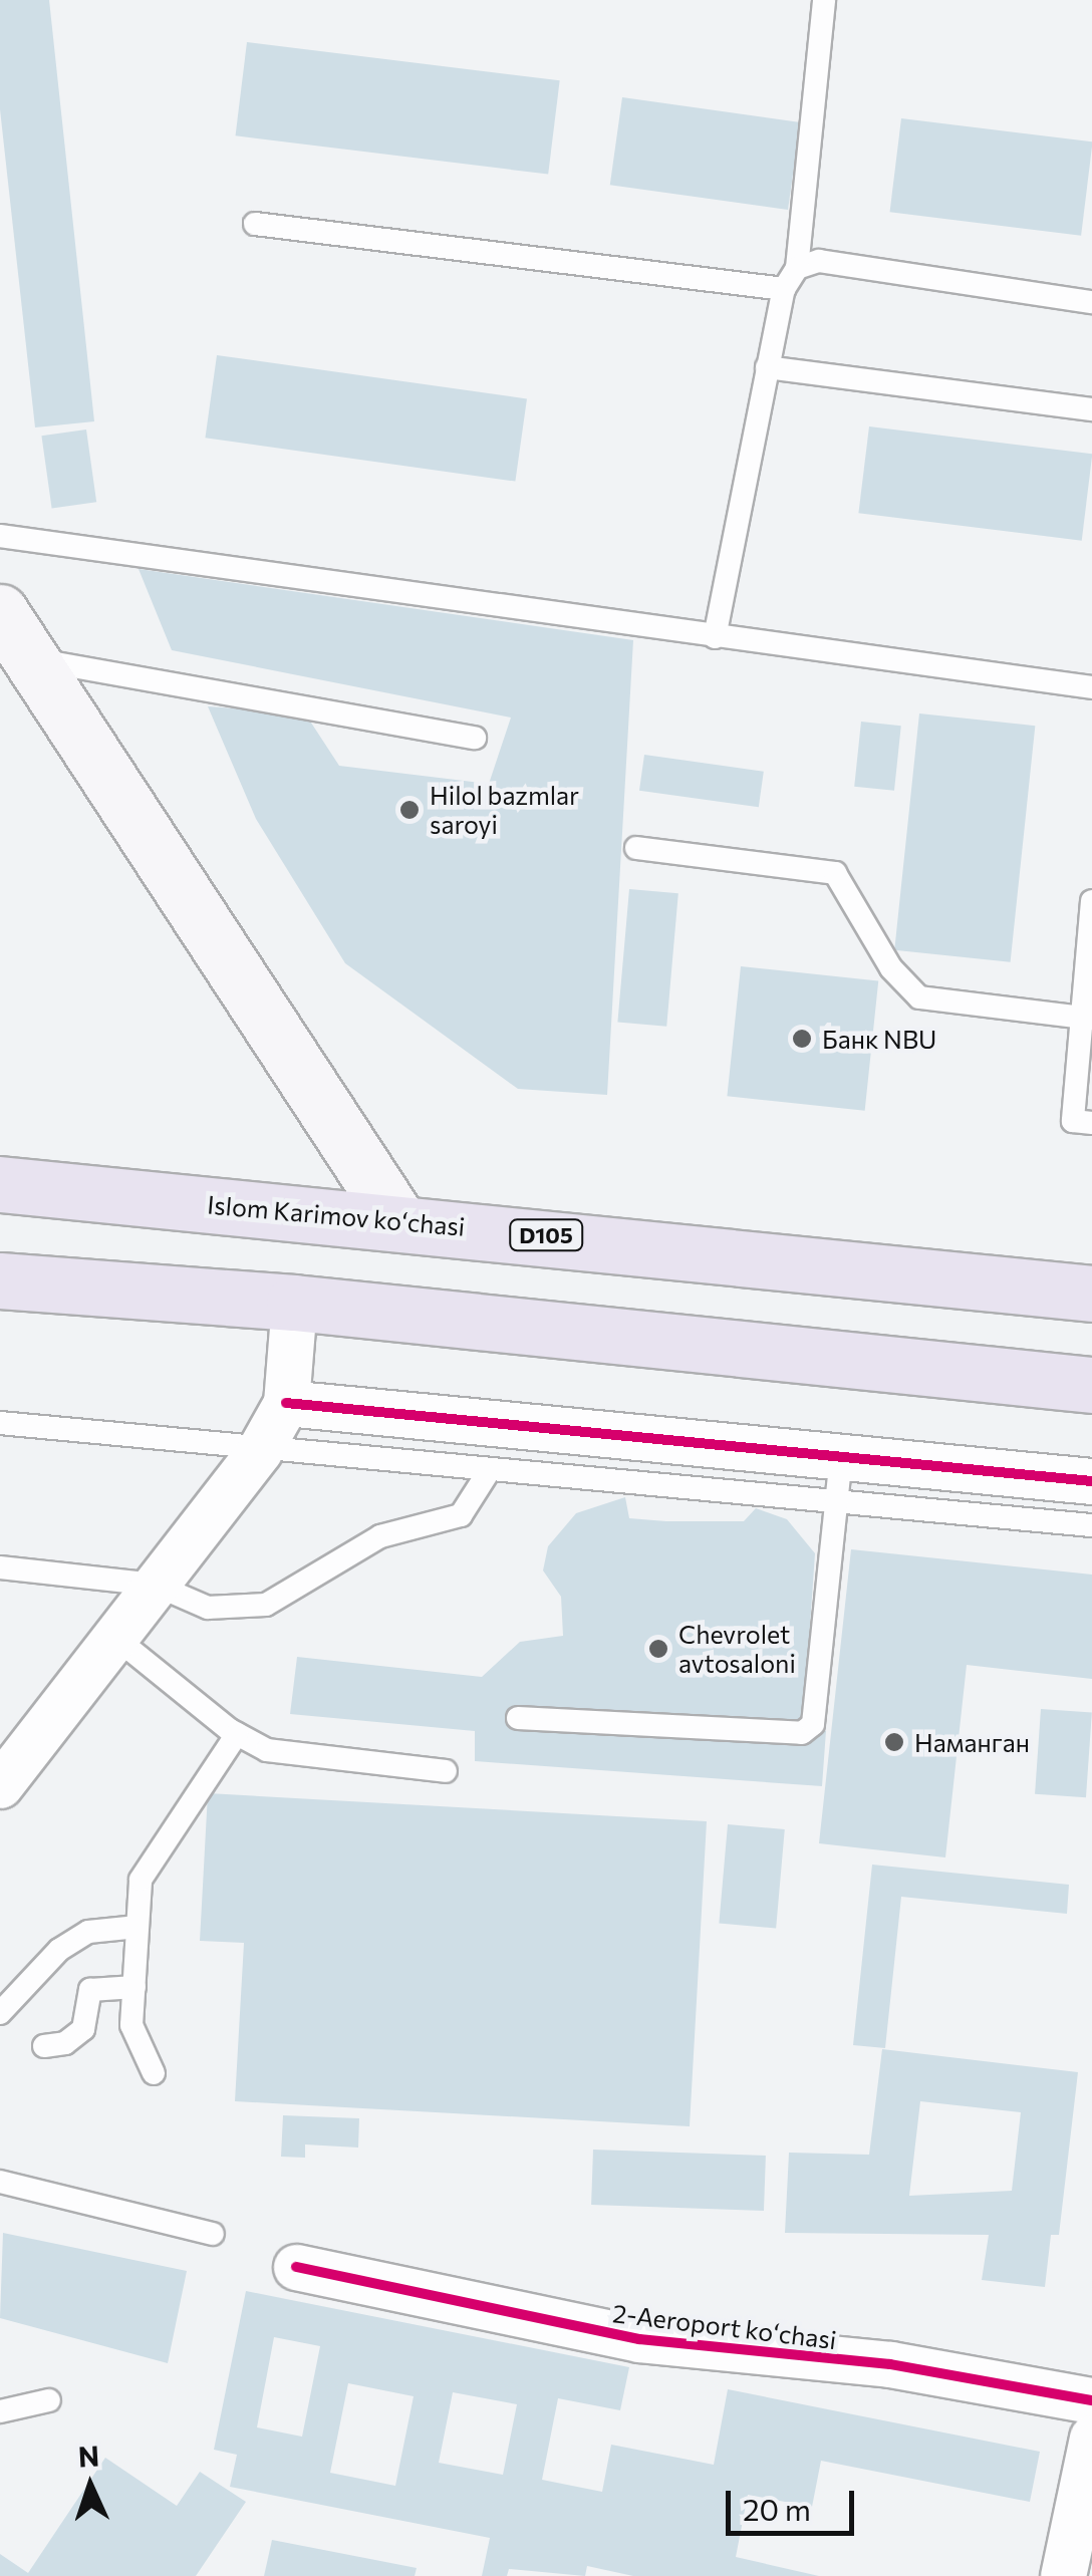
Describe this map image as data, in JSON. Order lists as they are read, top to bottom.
{
  "streets": {
    "highway": ["Islom Karimov koʻchasi", "D105"],
    "street": ["2-Aeroport koʻchasi"]
  },
  "places": [
    "Hilol bazmlar saroyi",
    "Банк NBU",
    "Chevrolet avtosaloni",
    "Наманган"
  ],
  "scale_bar": "20 m",
  "north": "top"
}
